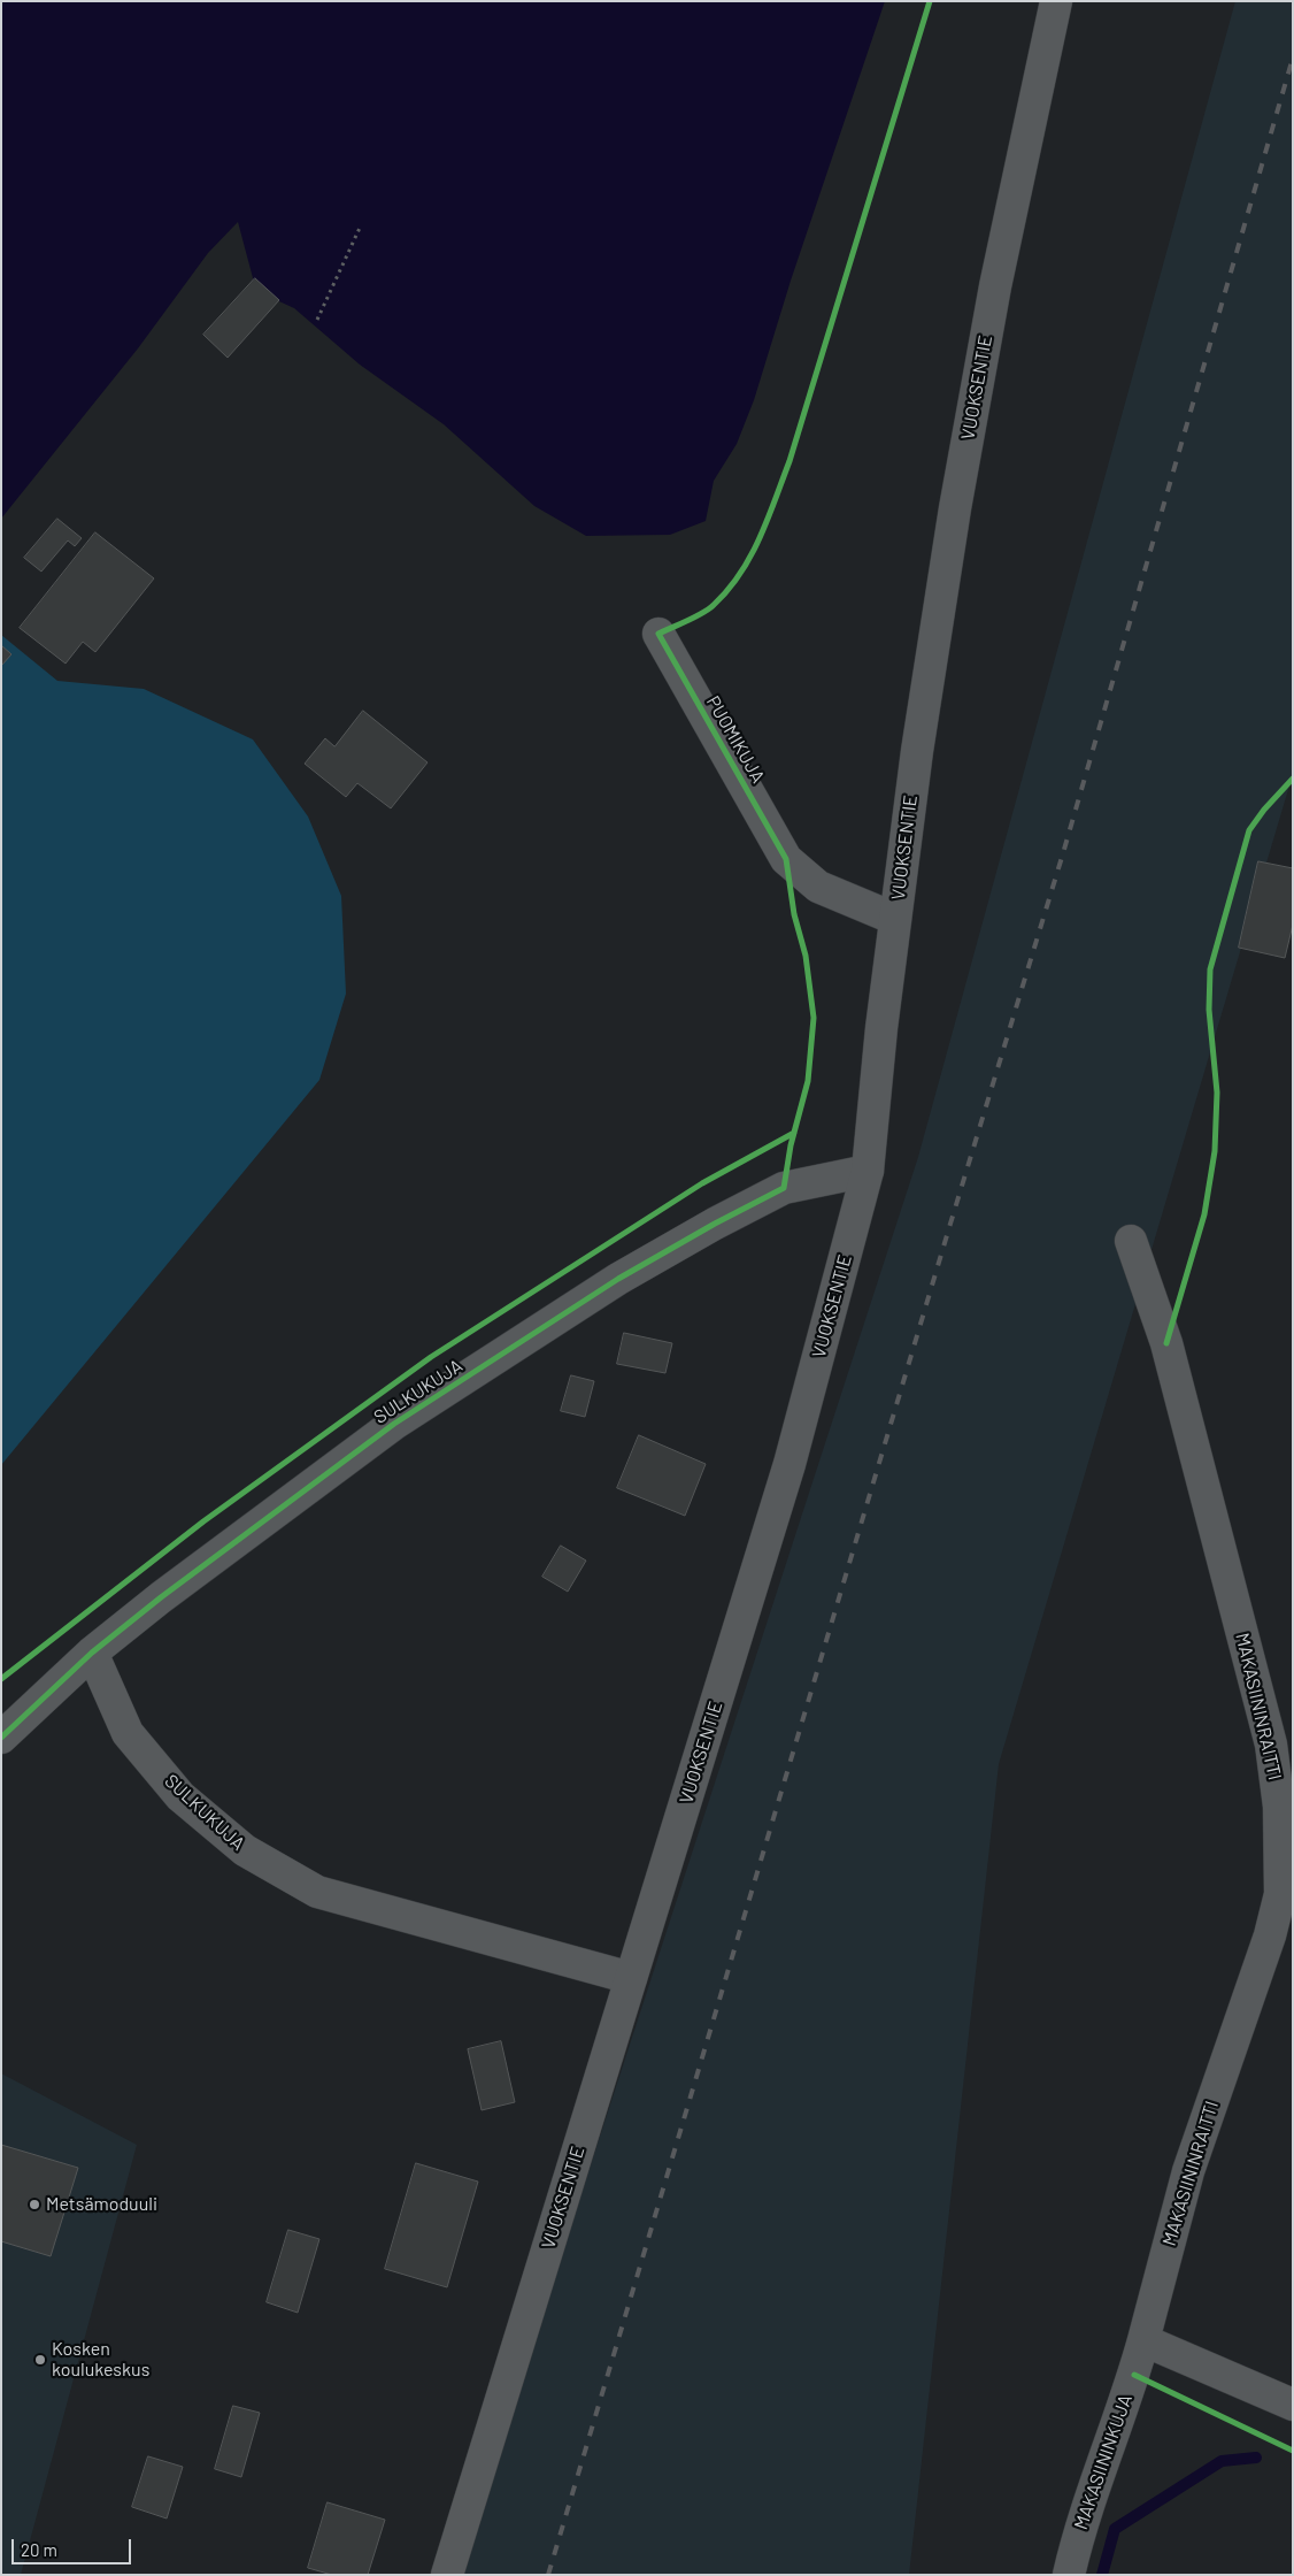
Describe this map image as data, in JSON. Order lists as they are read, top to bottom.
{
  "streets": {
    "street": [
      "VUOKSENTIE",
      "PUOMIKUJA",
      "SULKUKUJA",
      "MAKASIININRAITTI",
      "MAKASIININKUJA"
    ]
  },
  "crossings": [
    ["VUOKSENTIE", "PUOMIKUJA"],
    ["VUOKSENTIE", "SULKUKUJA"],
    ["MAKASIININRAITTI", "MAKASIININKUJA"]
  ],
  "places": ["Metsämoduuli", "Kosken koulukeskus"],
  "scale_bar": "20 m"
}
